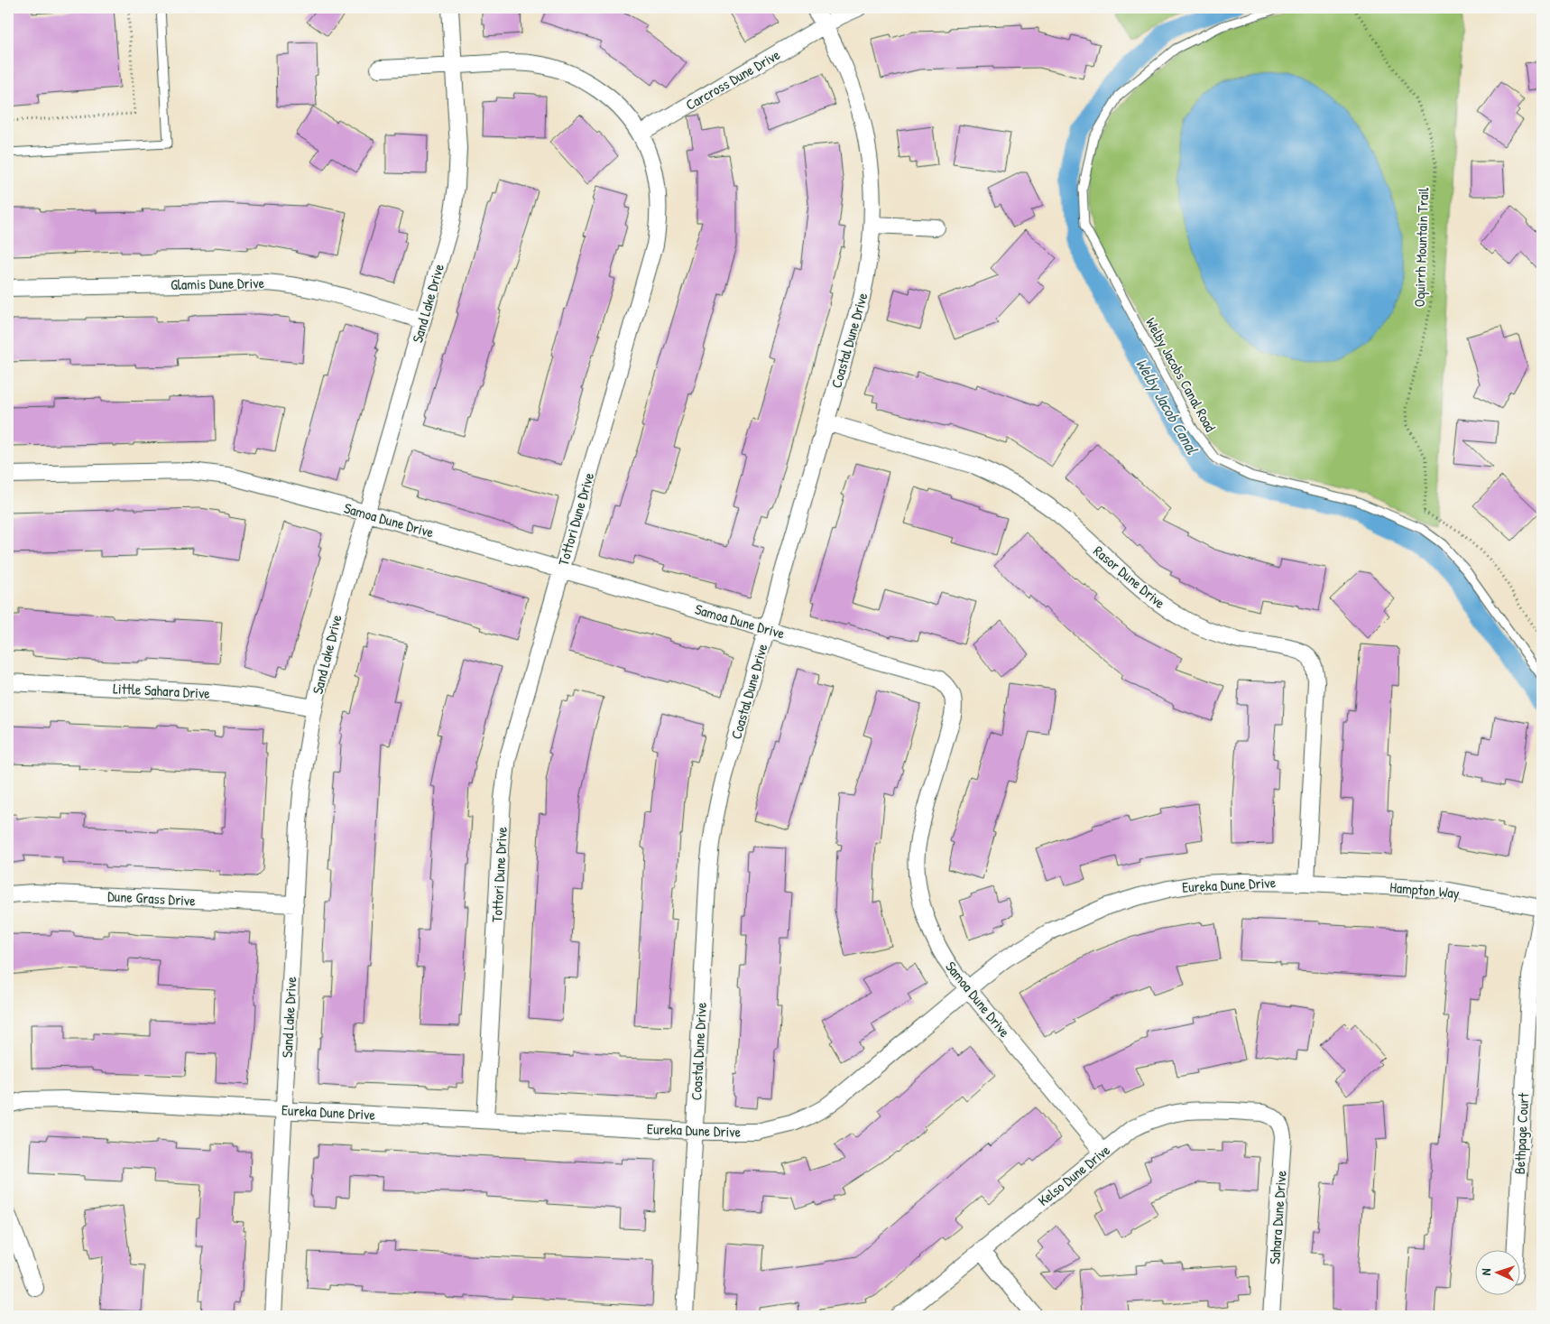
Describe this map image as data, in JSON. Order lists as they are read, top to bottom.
{
  "streets": {
    "street": [
      "Carcross Dune Drive",
      "Glamis Dune Drive",
      "Sand Lake Drive",
      "Coastal Dune Drive",
      "Tottori Dune Drive",
      "Samoa Dune Drive",
      "Rasor Dune Drive",
      "Little Sahara Drive",
      "Eureka Dune Drive",
      "Hampton Way",
      "Dune Grass Drive",
      "Bethpage Court",
      "Kelso Dune Drive",
      "Sahara Dune Drive"
    ],
    "lane": ["Welby Jacobs Canal Road"],
    "path": ["Oquirrh Mountain Trail"]
  },
  "crossings": [
    ["Carcross Dune Drive", "Coastal Dune Drive"],
    ["Carcross Dune Drive", "Tottori Dune Drive"],
    ["Oquirrh Mountain Trail", "Welby Jacobs Canal Road"],
    ["Glamis Dune Drive", "Sand Lake Drive"],
    ["Sand Lake Drive", "Tottori Dune Drive"],
    ["Sand Lake Drive", "Samoa Dune Drive"],
    ["Sand Lake Drive", "Little Sahara Drive"],
    ["Sand Lake Drive", "Eureka Dune Drive"],
    ["Sand Lake Drive", "Dune Grass Drive"],
    ["Coastal Dune Drive", "Samoa Dune Drive"],
    ["Coastal Dune Drive", "Rasor Dune Drive"],
    ["Coastal Dune Drive", "Eureka Dune Drive"],
    ["Tottori Dune Drive", "Samoa Dune Drive"],
    ["Tottori Dune Drive", "Eureka Dune Drive"],
    ["Samoa Dune Drive", "Eureka Dune Drive"],
    ["Samoa Dune Drive", "Kelso Dune Drive"],
    ["Rasor Dune Drive", "Eureka Dune Drive"],
    ["Rasor Dune Drive", "Hampton Way"],
    ["Eureka Dune Drive", "Hampton Way"],
    ["Kelso Dune Drive", "Sahara Dune Drive"]
  ],
  "water": ["Welby Jacob Canal"],
  "north": "left"
}
